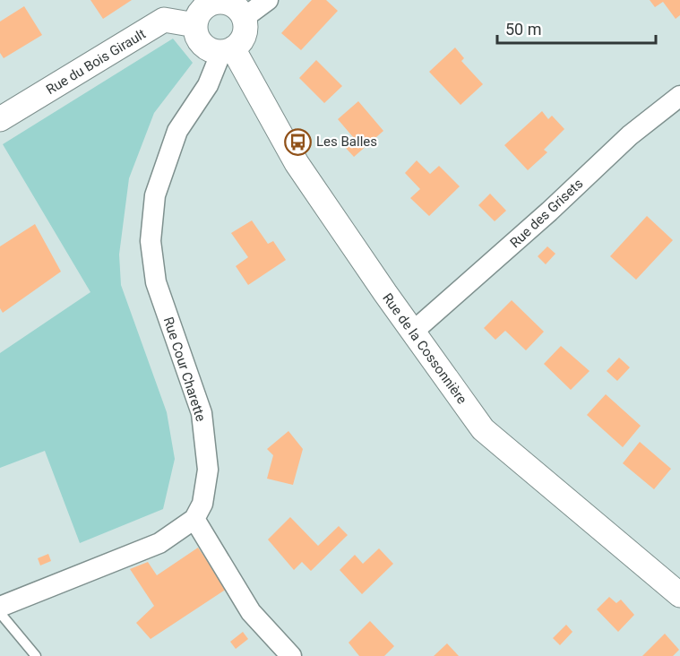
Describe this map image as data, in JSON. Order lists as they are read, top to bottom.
{
  "streets": {
    "street": [
      "Rue du Bois Girault",
      "Rue des Grisets",
      "Rue de la Cossonnière",
      "Rue Cour Charette"
    ]
  },
  "crossings": [
    ["Rue du Bois Girault", "Rue de la Cossonnière"],
    ["Rue du Bois Girault", "Rue Cour Charette"],
    ["Rue des Grisets", "Rue de la Cossonnière"],
    ["Rue de la Cossonnière", "Rue Cour Charette"]
  ],
  "places": {
    "bus stop": ["Les Balles"]
  },
  "scale_bar": "50 m"
}
